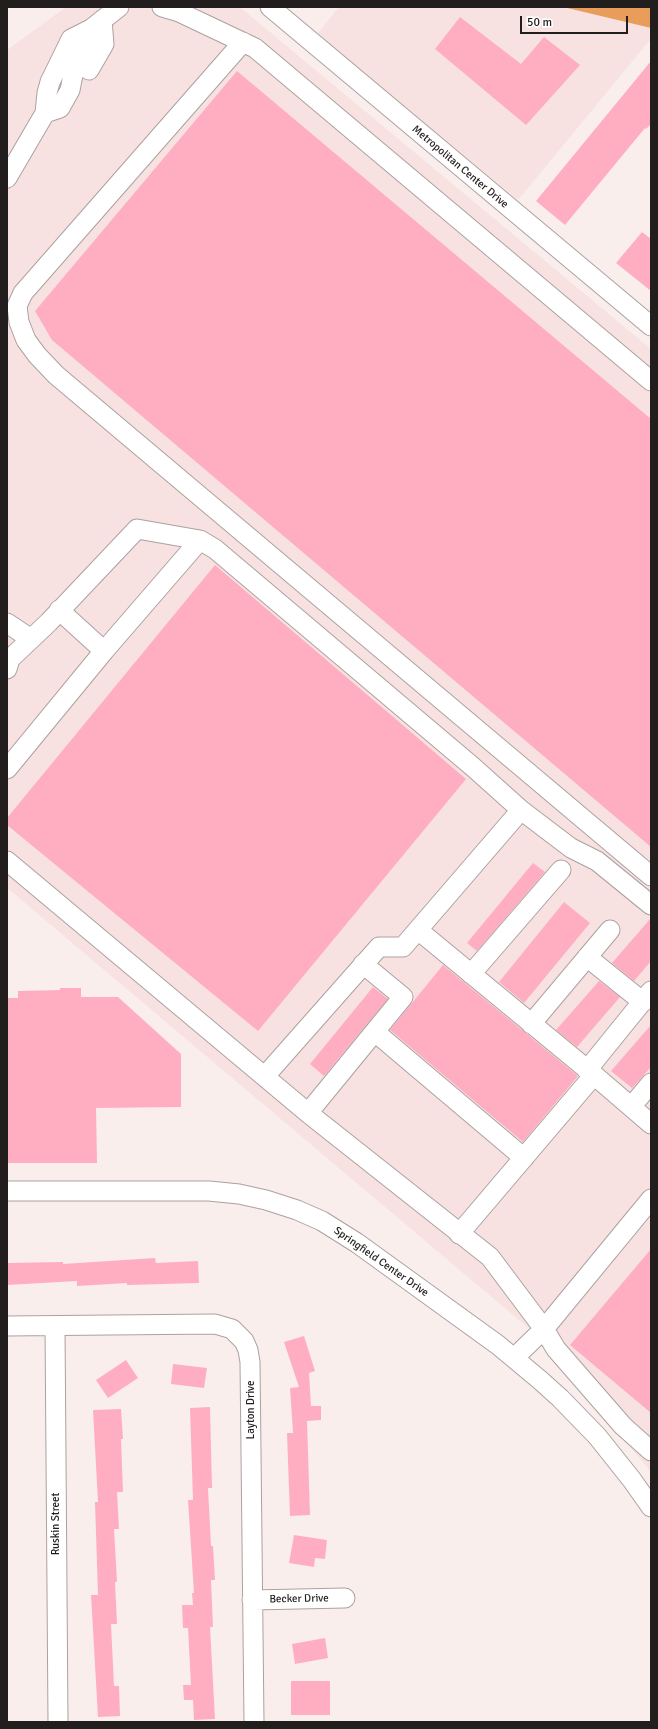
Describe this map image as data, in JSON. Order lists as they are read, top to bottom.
{
  "streets": {
    "street": [
      "Metropolitan Center Drive",
      "Springfield Center Drive",
      "Layton Drive",
      "Ruskin Street",
      "Becker Drive"
    ]
  },
  "crossings": [
    ["Layton Drive", "Ruskin Street"],
    ["Layton Drive", "Becker Drive"]
  ],
  "scale_bar": "50 m"
}
